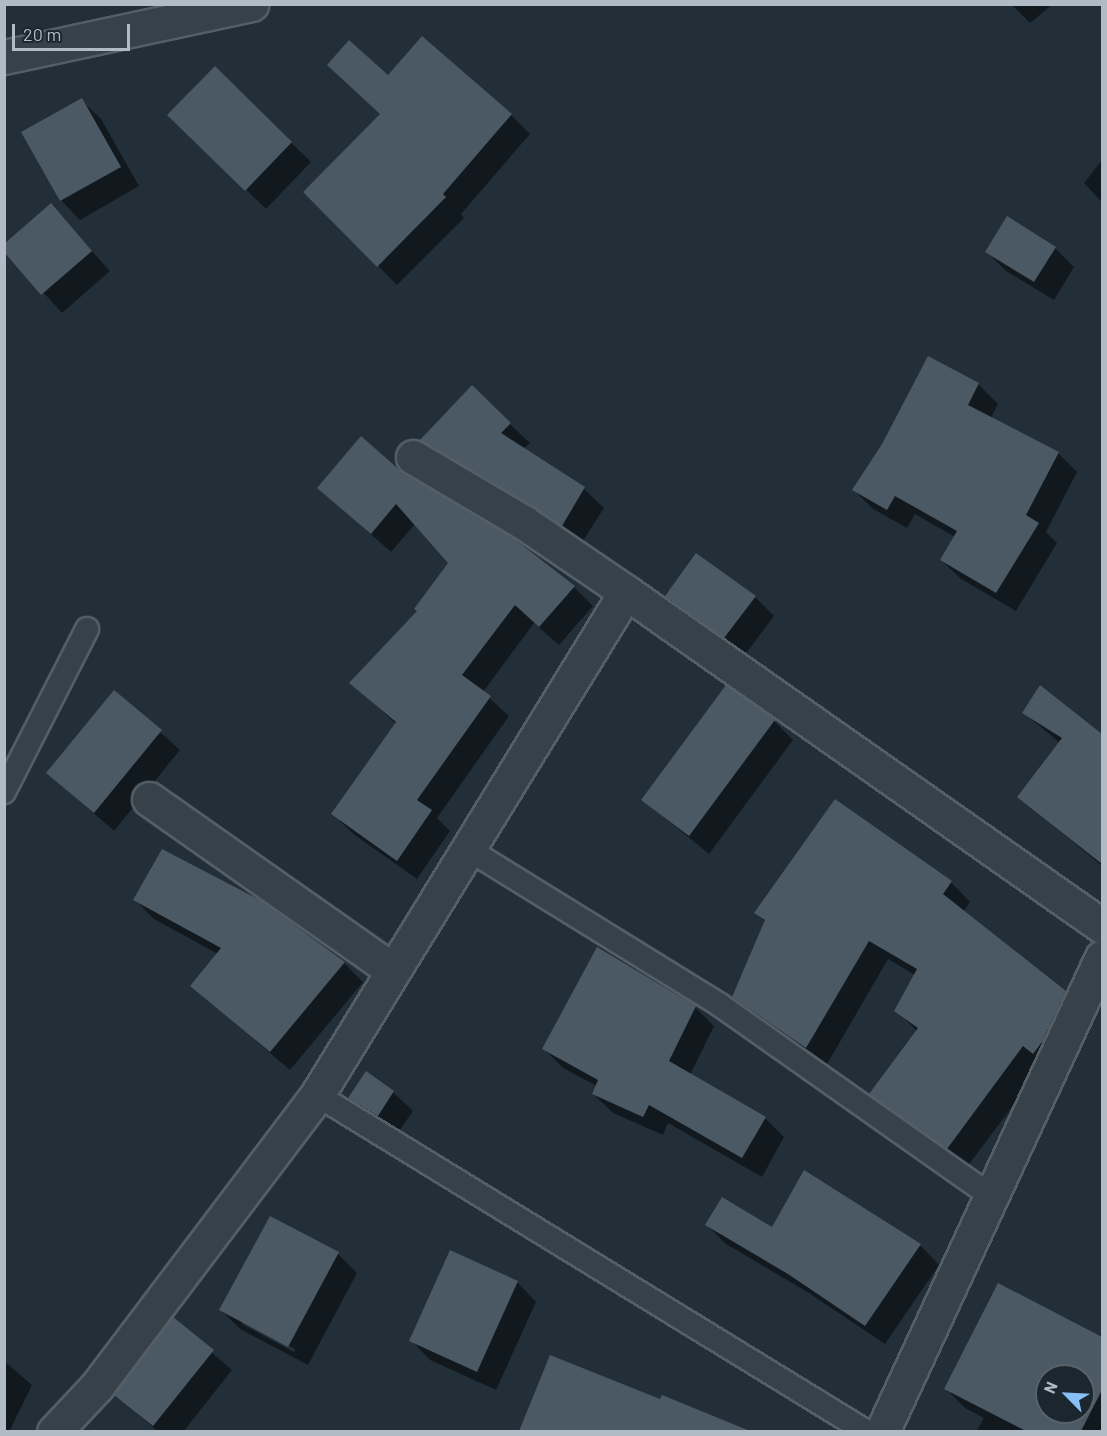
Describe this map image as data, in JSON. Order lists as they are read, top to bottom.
{
  "scale_bar": "20 m",
  "north": "top left"
}
